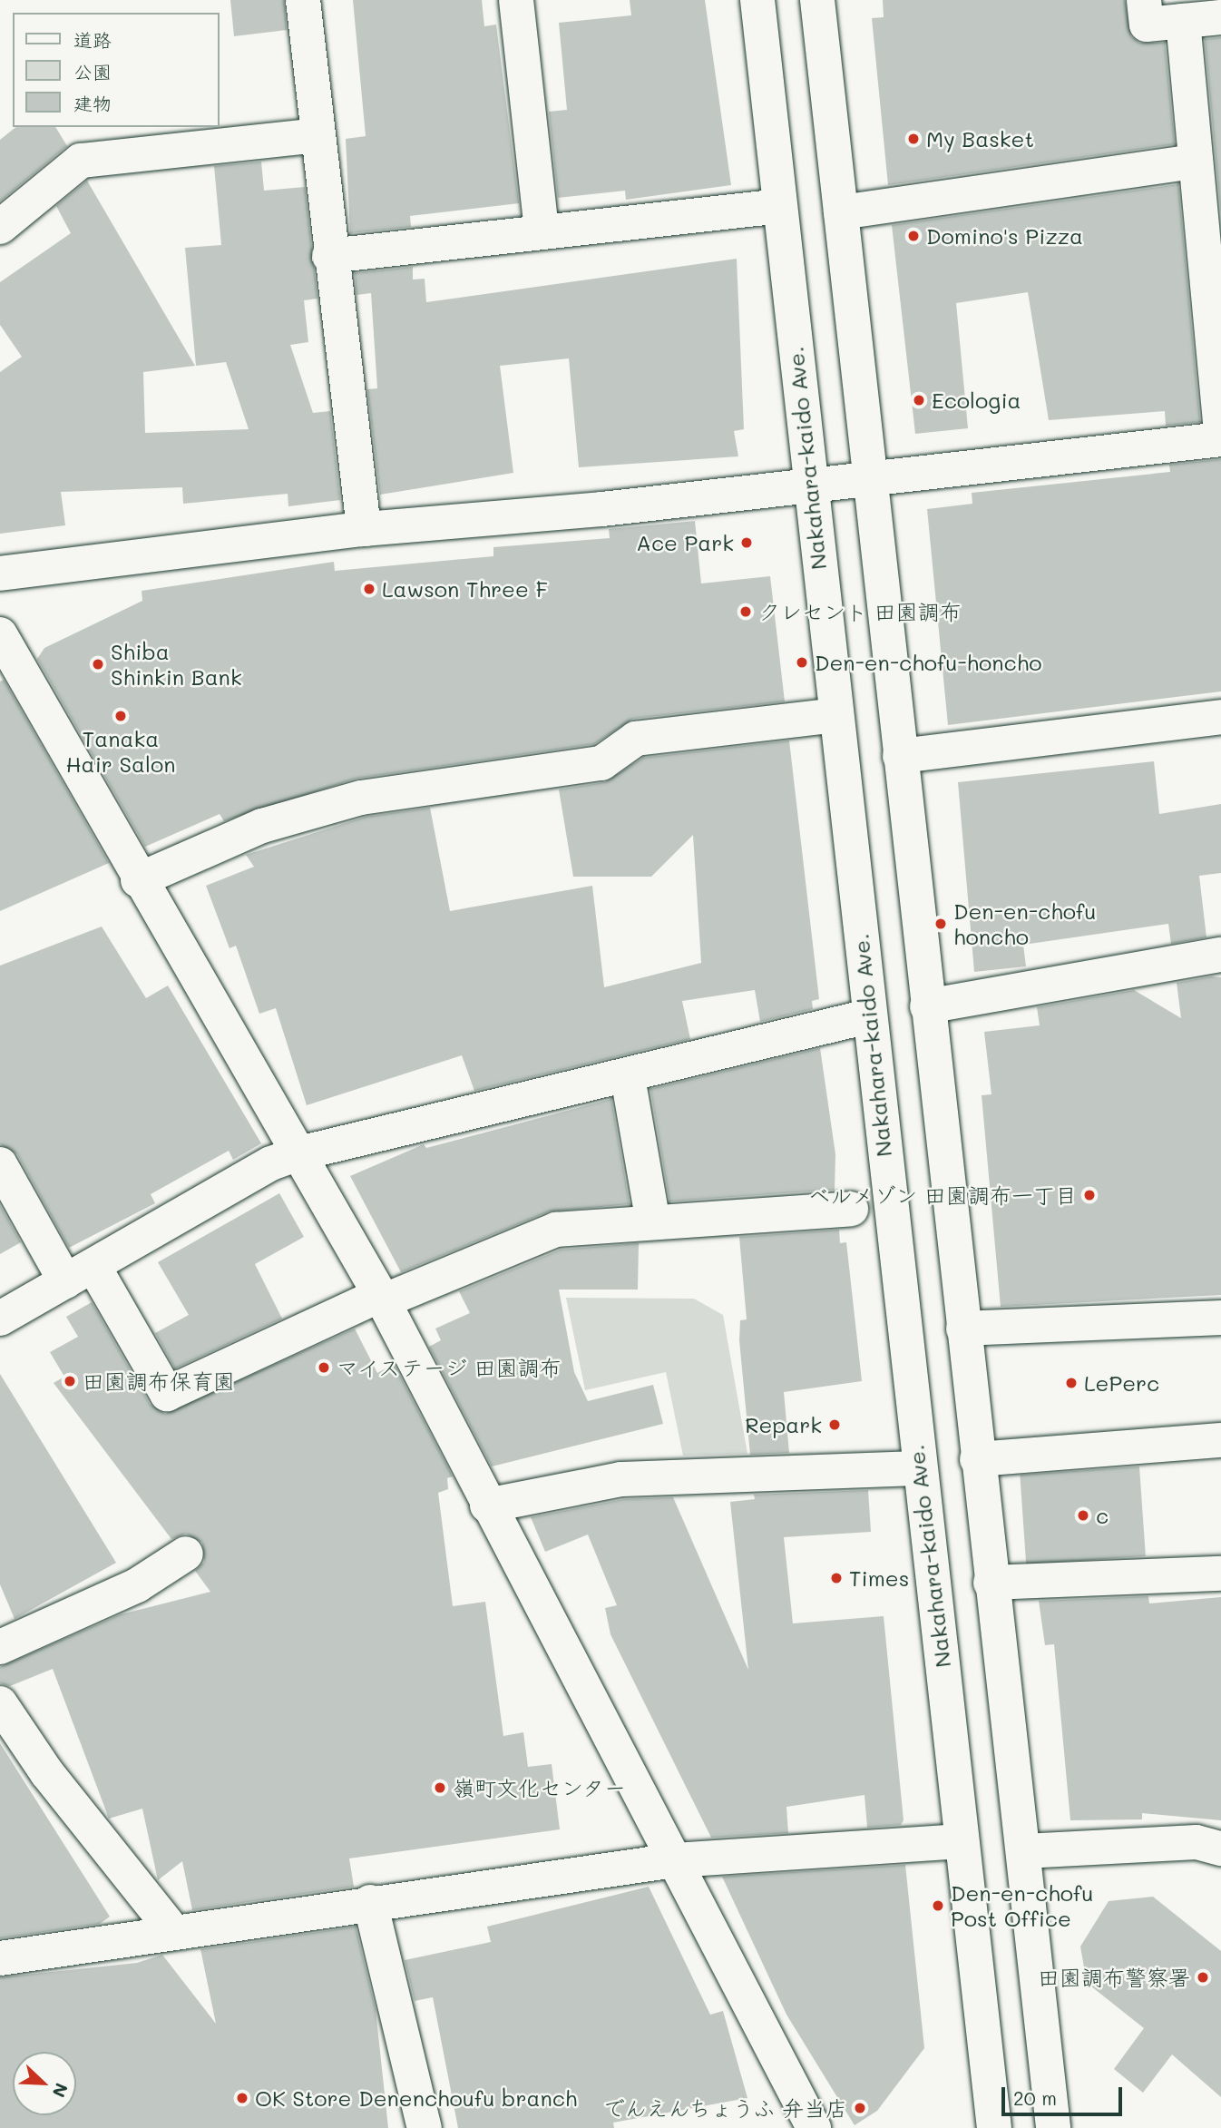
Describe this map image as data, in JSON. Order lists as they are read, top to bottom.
{
  "streets": {
    "street": ["Nakahara-kaido Ave."]
  },
  "places": [
    "My Basket",
    "Domino's Pizza",
    "Ecologia",
    "Ace Park",
    "Lawson Three F",
    "クレセント 田園調布",
    "Den-en-chofu-honcho",
    "Shiba Shinkin Bank",
    "Tanaka Hair Salon",
    "Den-en-chofu honcho",
    "ベルメゾン 田園調布一丁目",
    "マイステージ 田園調布",
    "田園調布保育園",
    "LePerc",
    "Repark",
    "c",
    "Times",
    "嶺町文化センター",
    "Den-en-chofu Post Office",
    "田園調布警察署",
    "OK Store Denenchoufu branch",
    "でんえんちょうふ 弁当店"
  ],
  "legend": ["道路", "公園", "建物"],
  "scale_bar": "20 m",
  "north": "bottom right"
}
